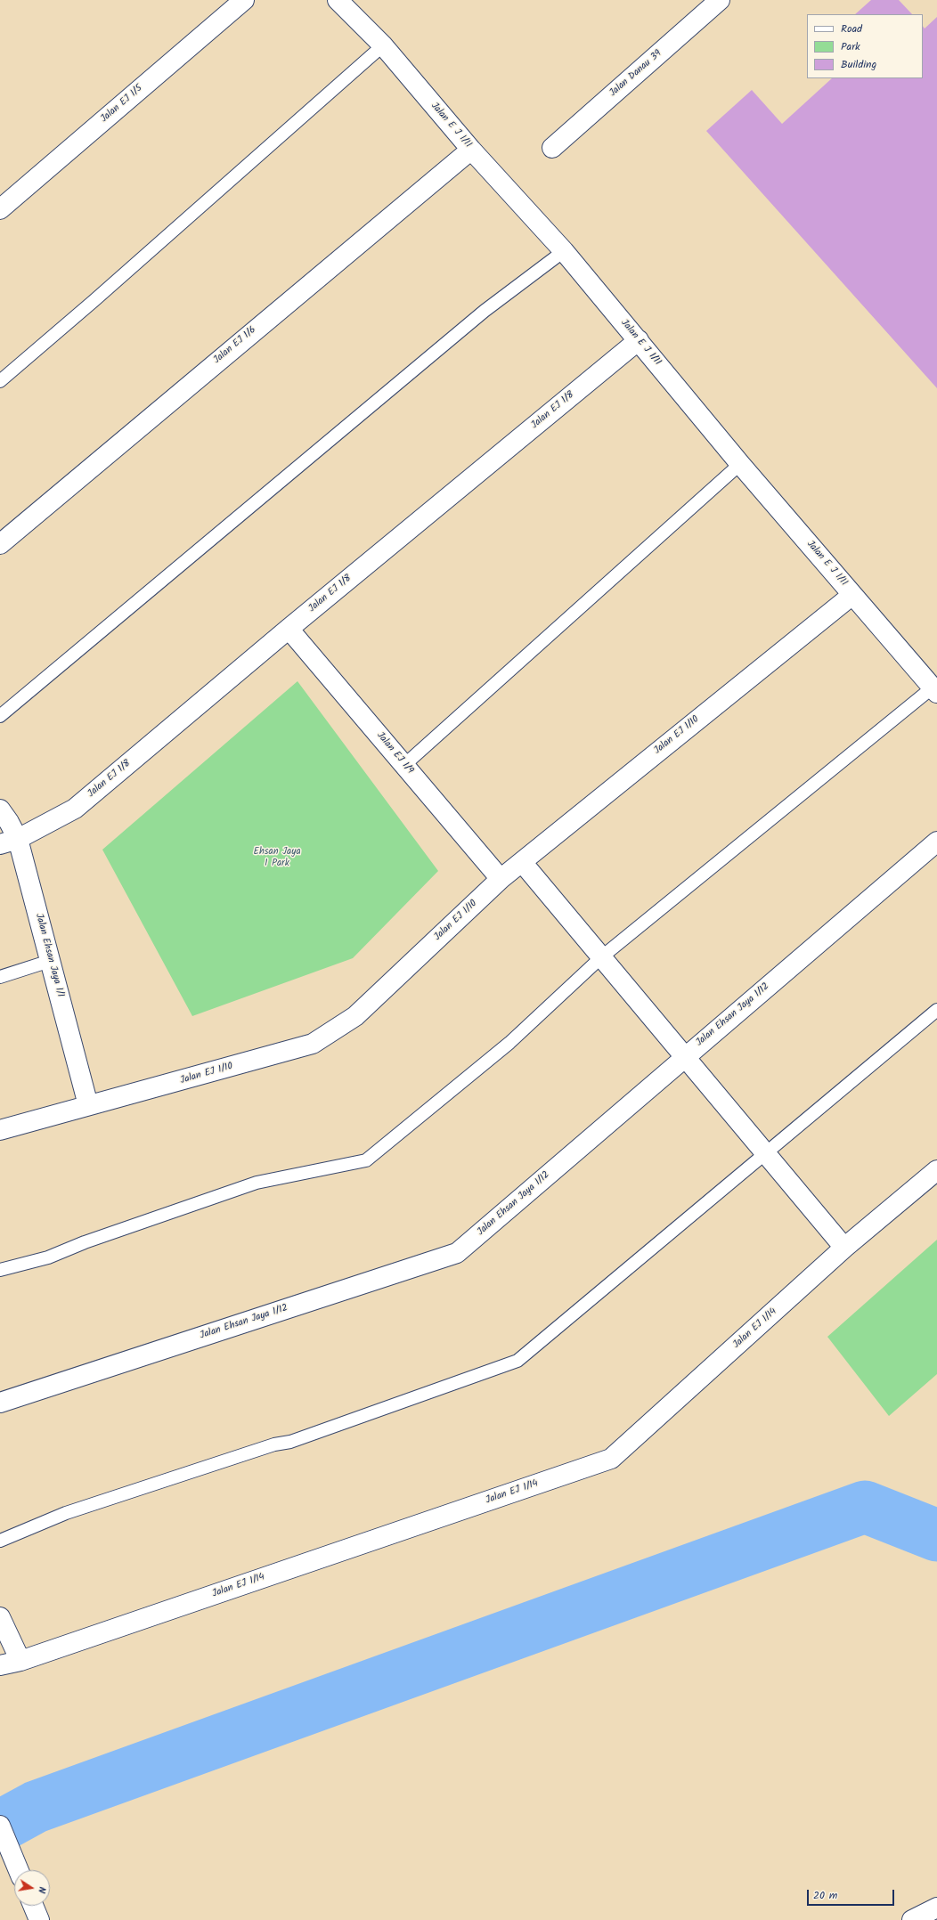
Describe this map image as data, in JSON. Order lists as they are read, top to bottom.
{
  "streets": {
    "street": [
      "Jalan Danau 39",
      "Jalan EJ 1/5",
      "Jalan E J 1/11",
      "Jalan EJ 1/6",
      "Jalan EJ 1/8",
      "Jalan EJ 1/10",
      "Jalan EJ 1/9",
      "Jalan Ehsan Jaya 1/1",
      "Jalan Ehsan Jaya 1/12",
      "Jalan EJ 1/14"
    ]
  },
  "crossings": [
    ["Jalan E J 1/11", "Jalan EJ 1/6"],
    ["Jalan E J 1/11", "Jalan EJ 1/8"],
    ["Jalan E J 1/11", "Jalan EJ 1/10"],
    ["Jalan EJ 1/8", "Jalan EJ 1/9"],
    ["Jalan EJ 1/8", "Jalan Ehsan Jaya 1/1"],
    ["Jalan EJ 1/10", "Jalan EJ 1/9"],
    ["Jalan EJ 1/10", "Jalan Ehsan Jaya 1/1"]
  ],
  "parks": ["Ehsan Jaya 1 Park"],
  "legend": ["Road", "Park", "Building"],
  "scale_bar": "20 m",
  "north": "right"
}
